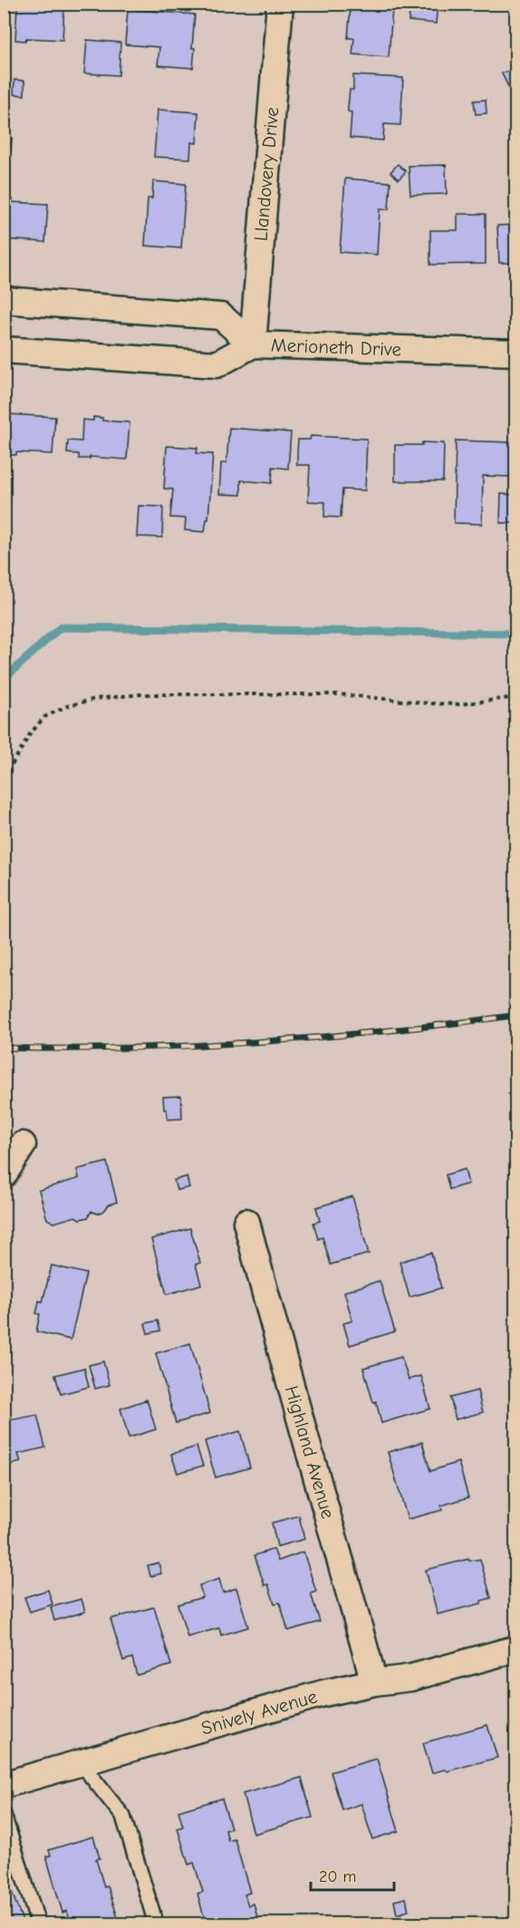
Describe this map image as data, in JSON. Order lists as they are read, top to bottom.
{
  "streets": {
    "street": [
      "Llandovery Drive",
      "Merioneth Drive",
      "Highland Avenue",
      "Snively Avenue"
    ]
  },
  "crossings": [
    ["Llandovery Drive", "Merioneth Drive"],
    ["Highland Avenue", "Snively Avenue"]
  ],
  "scale_bar": "20 m"
}
